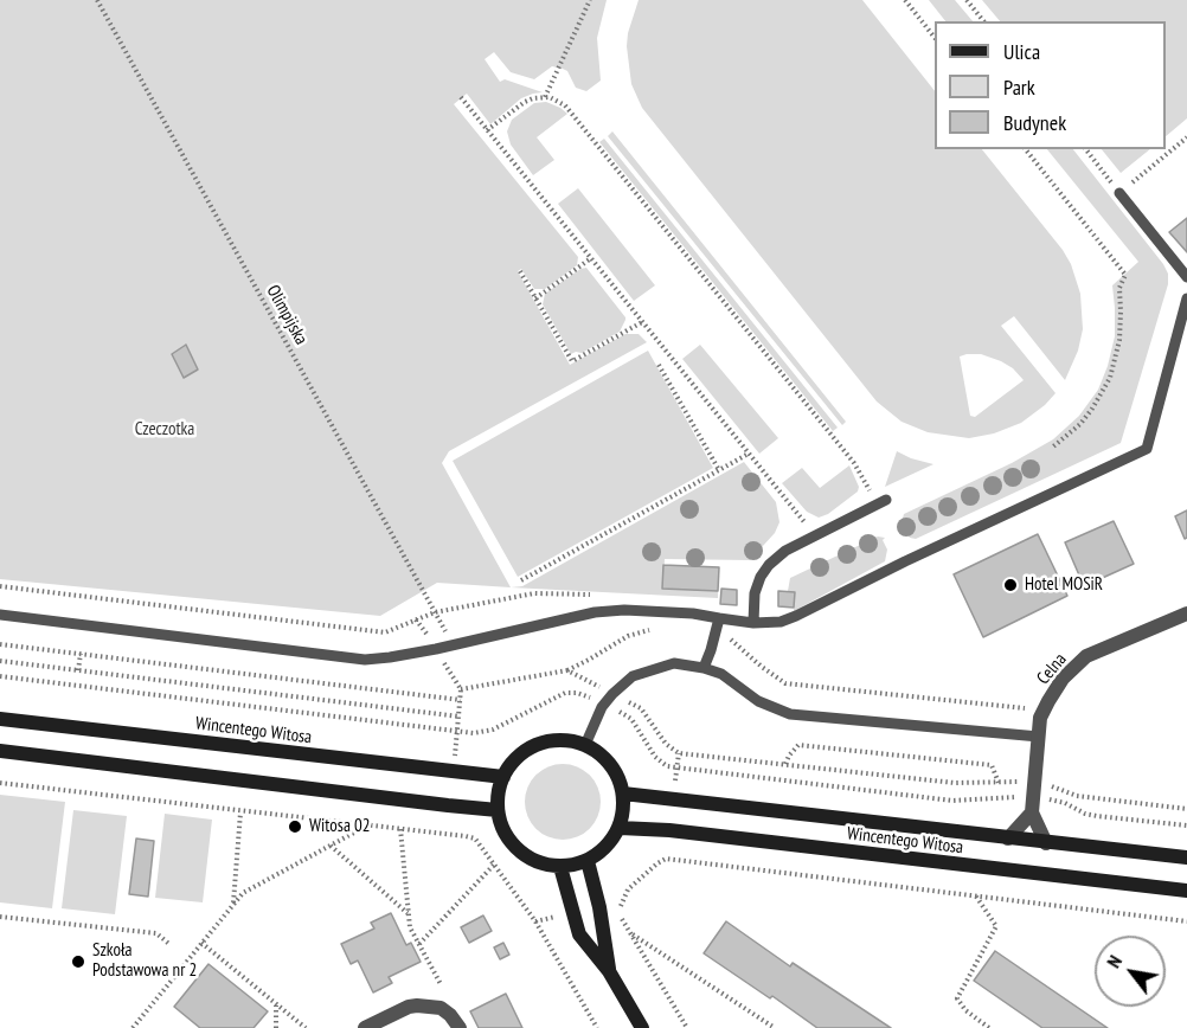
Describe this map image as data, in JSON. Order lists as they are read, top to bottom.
{
  "streets": {
    "main road": ["Wincentego Witosa"],
    "street": ["Celna"],
    "path": ["Olimpijska"]
  },
  "parks": ["Czeczotka"],
  "places": ["Hotel MOSiR", "Witosa 02", "Szkoła Podstawowa nr 2"],
  "legend": ["Ulica", "Park", "Budynek"],
  "north": "top left"
}
